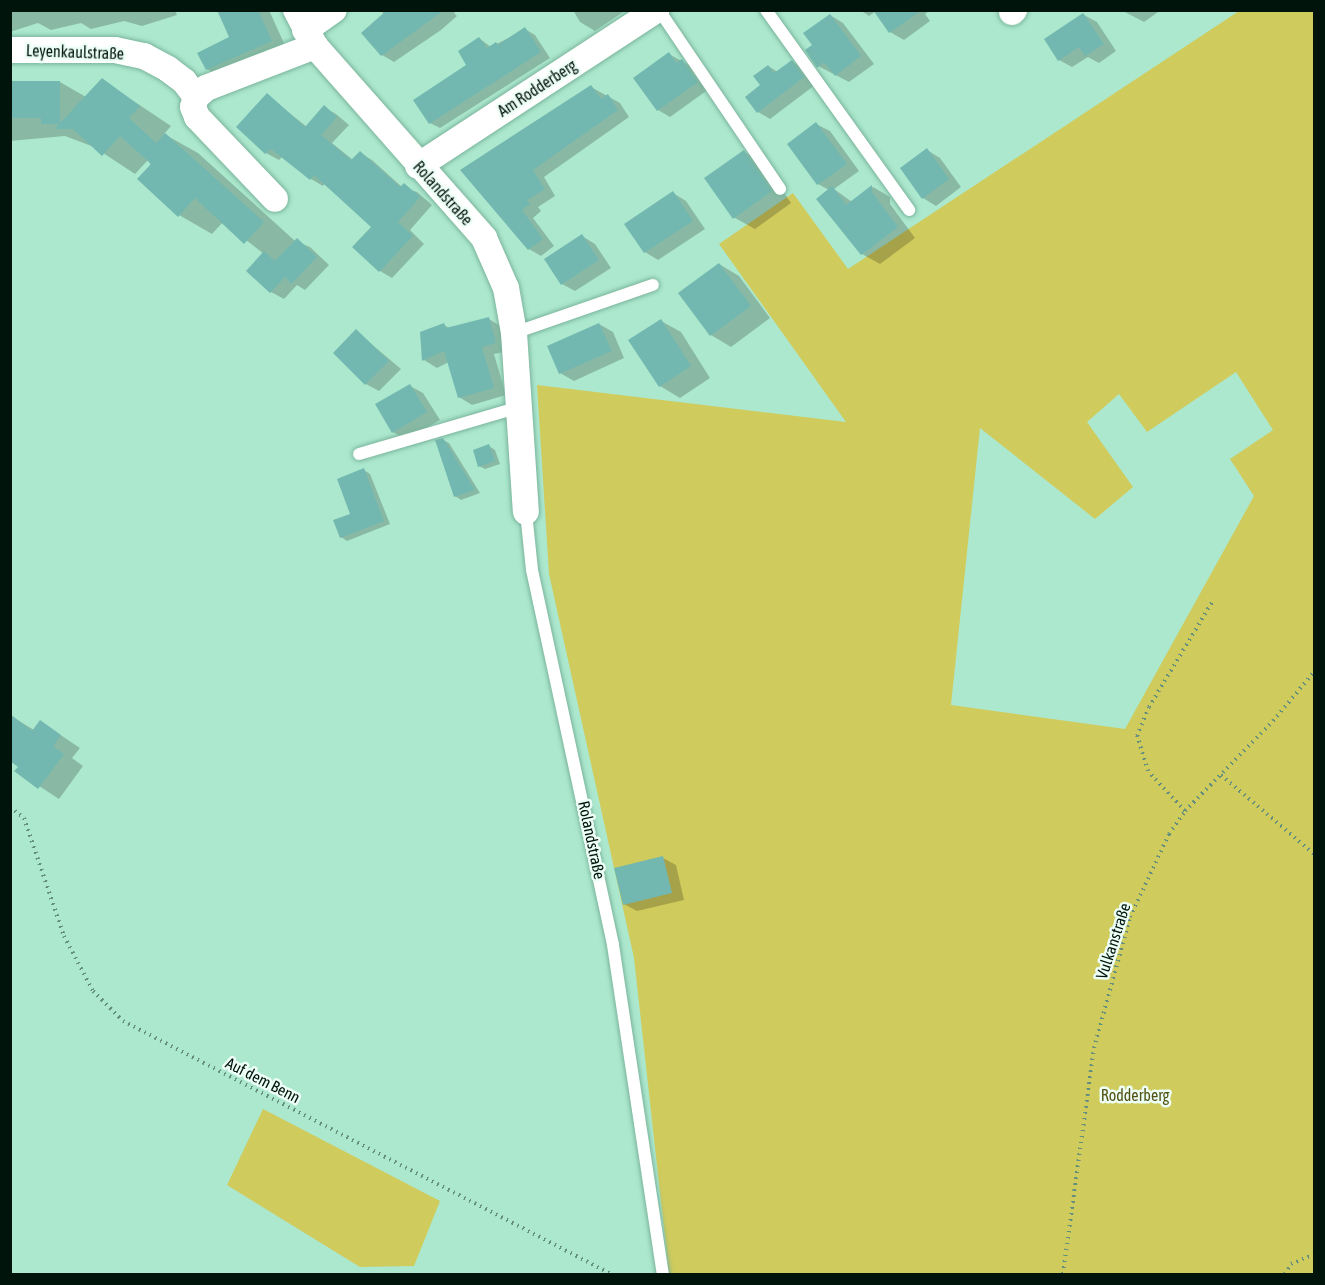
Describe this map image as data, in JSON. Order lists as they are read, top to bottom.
{
  "streets": {
    "street": ["Leyenkaulstraße", "Am Rodderberg", "Rolandstraße"],
    "path": ["Vulkanstraße", "Auf dem Benn"]
  },
  "crossings": [
    ["Am Rodderberg", "Rolandstraße"]
  ],
  "parks": ["Rodderberg"]
}
